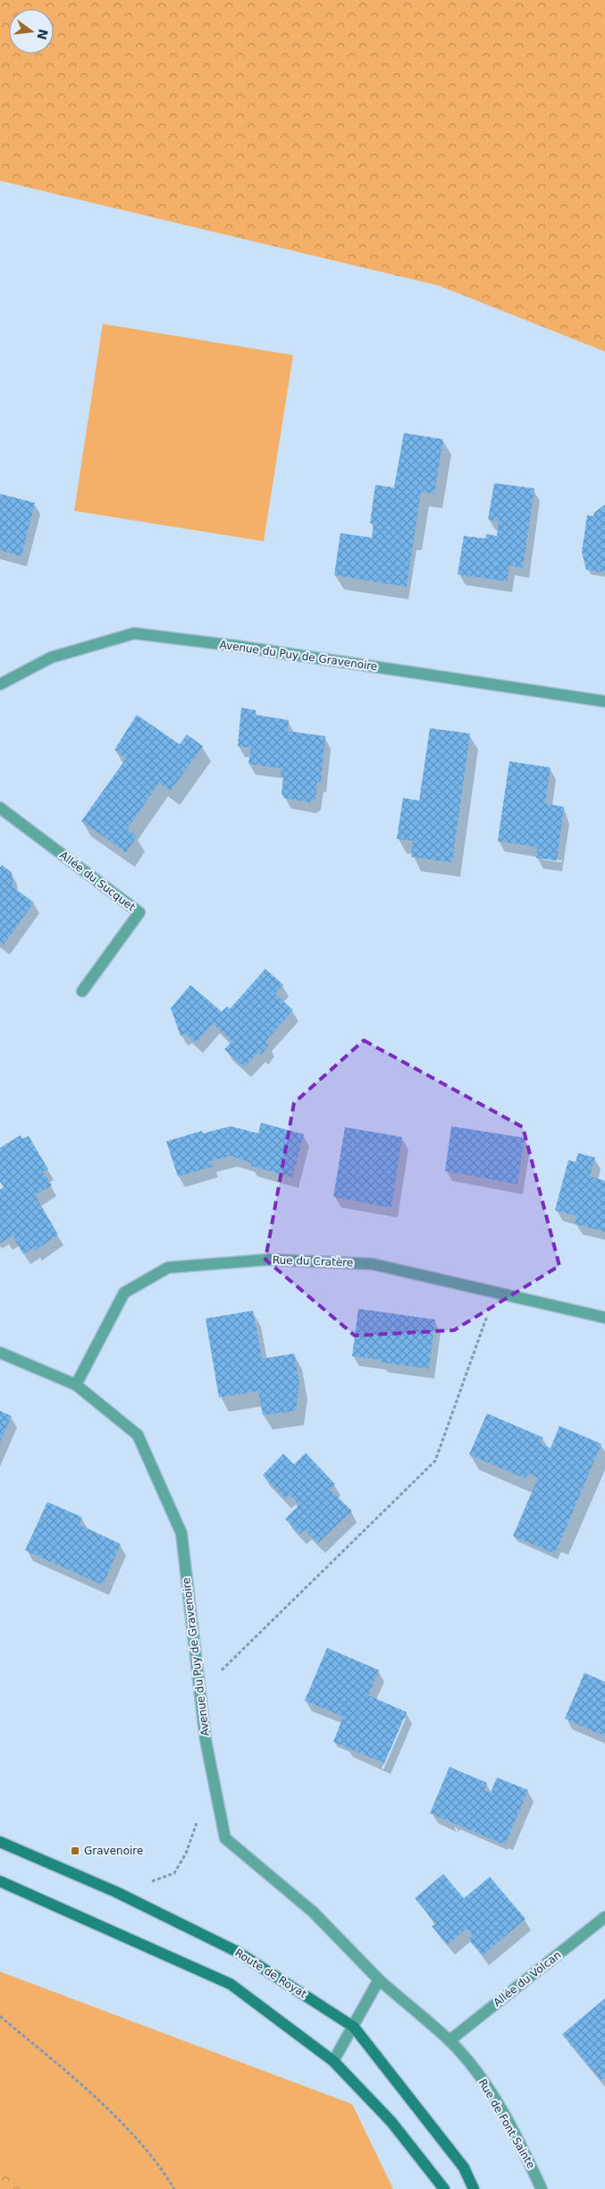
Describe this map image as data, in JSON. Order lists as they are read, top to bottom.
{
  "streets": {
    "main road": ["Route de Royat"],
    "street": [
      "Avenue du Puy de Gravenoire",
      "Allée du Sucquet",
      "Rue du Cratère",
      "Allée du Volcan",
      "Rue de Font Sainte"
    ]
  },
  "crossings": [
    ["Avenue du Puy de Gravenoire", "Rue du Cratère"],
    ["Avenue du Puy de Gravenoire", "Allée du Volcan"],
    ["Avenue du Puy de Gravenoire", "Rue de Font Sainte"],
    ["Allée du Volcan", "Rue de Font Sainte"]
  ],
  "places": {
    "transit": ["Gravenoire"]
  },
  "north": "right"
}
